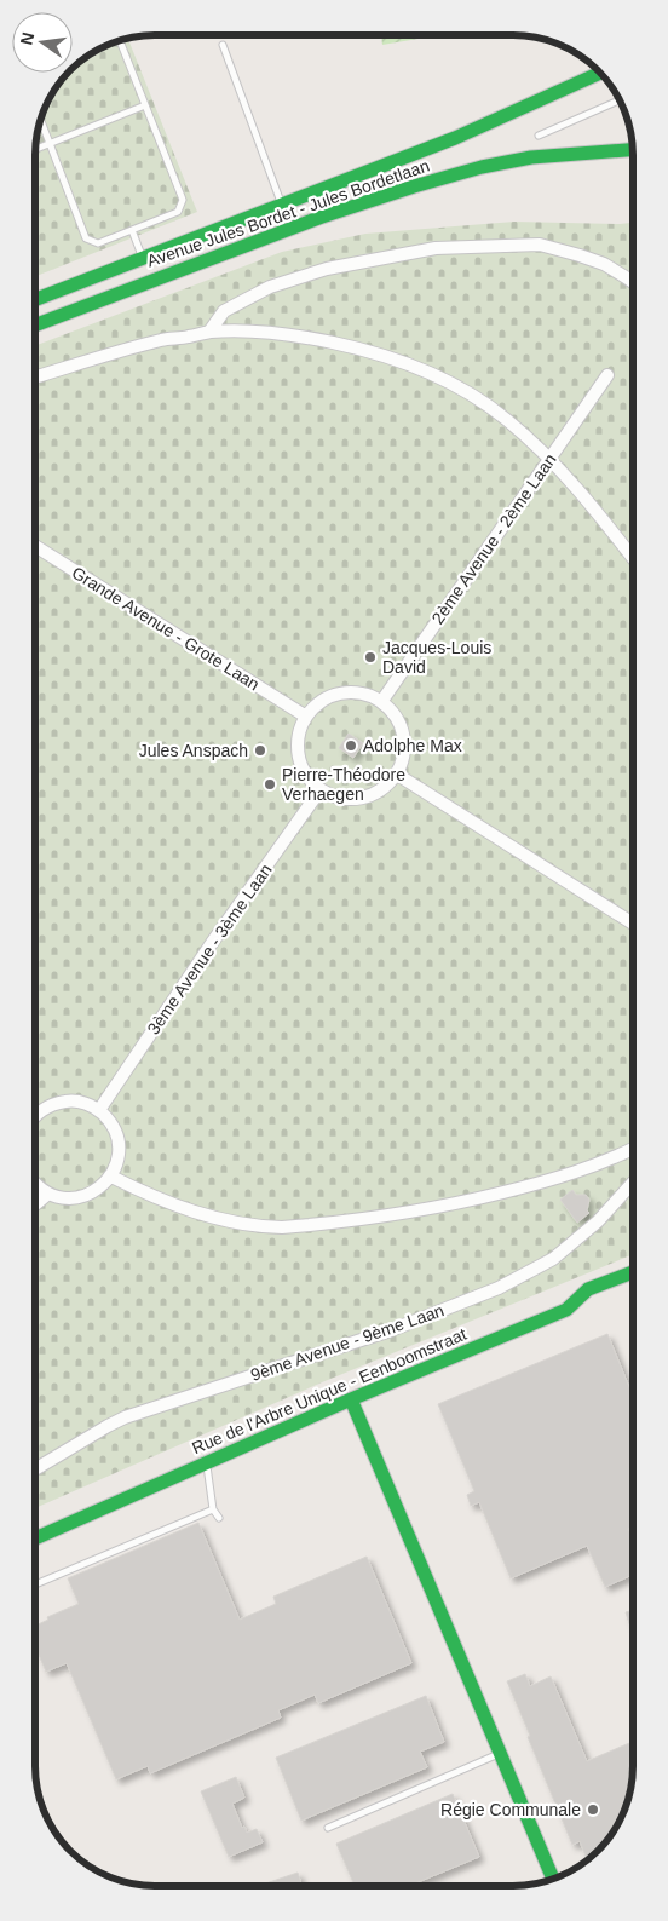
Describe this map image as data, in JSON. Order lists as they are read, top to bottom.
{
  "streets": {
    "main road": ["Avenue Jules Bordet - Jules Bordetlaan", "Rue de l'Arbre Unique - Eenboomstraat"],
    "street": [
      "2ème Avenue - 2ème Laan",
      "Grande Avenue - Grote Laan",
      "3ème Avenue - 3ème Laan",
      "9ème Avenue - 9ème Laan"
    ]
  },
  "crossings": [
    ["2ème Avenue - 2ème Laan", "Grande Avenue - Grote Laan"],
    ["2ème Avenue - 2ème Laan", "3ème Avenue - 3ème Laan"],
    ["Grande Avenue - Grote Laan", "3ème Avenue - 3ème Laan"]
  ],
  "places": [
    "Jacques-Louis David",
    "Adolphe Max",
    "Jules Anspach",
    "Pierre-Théodore Verhaegen",
    "Régie Communale"
  ],
  "north": "left"
}
